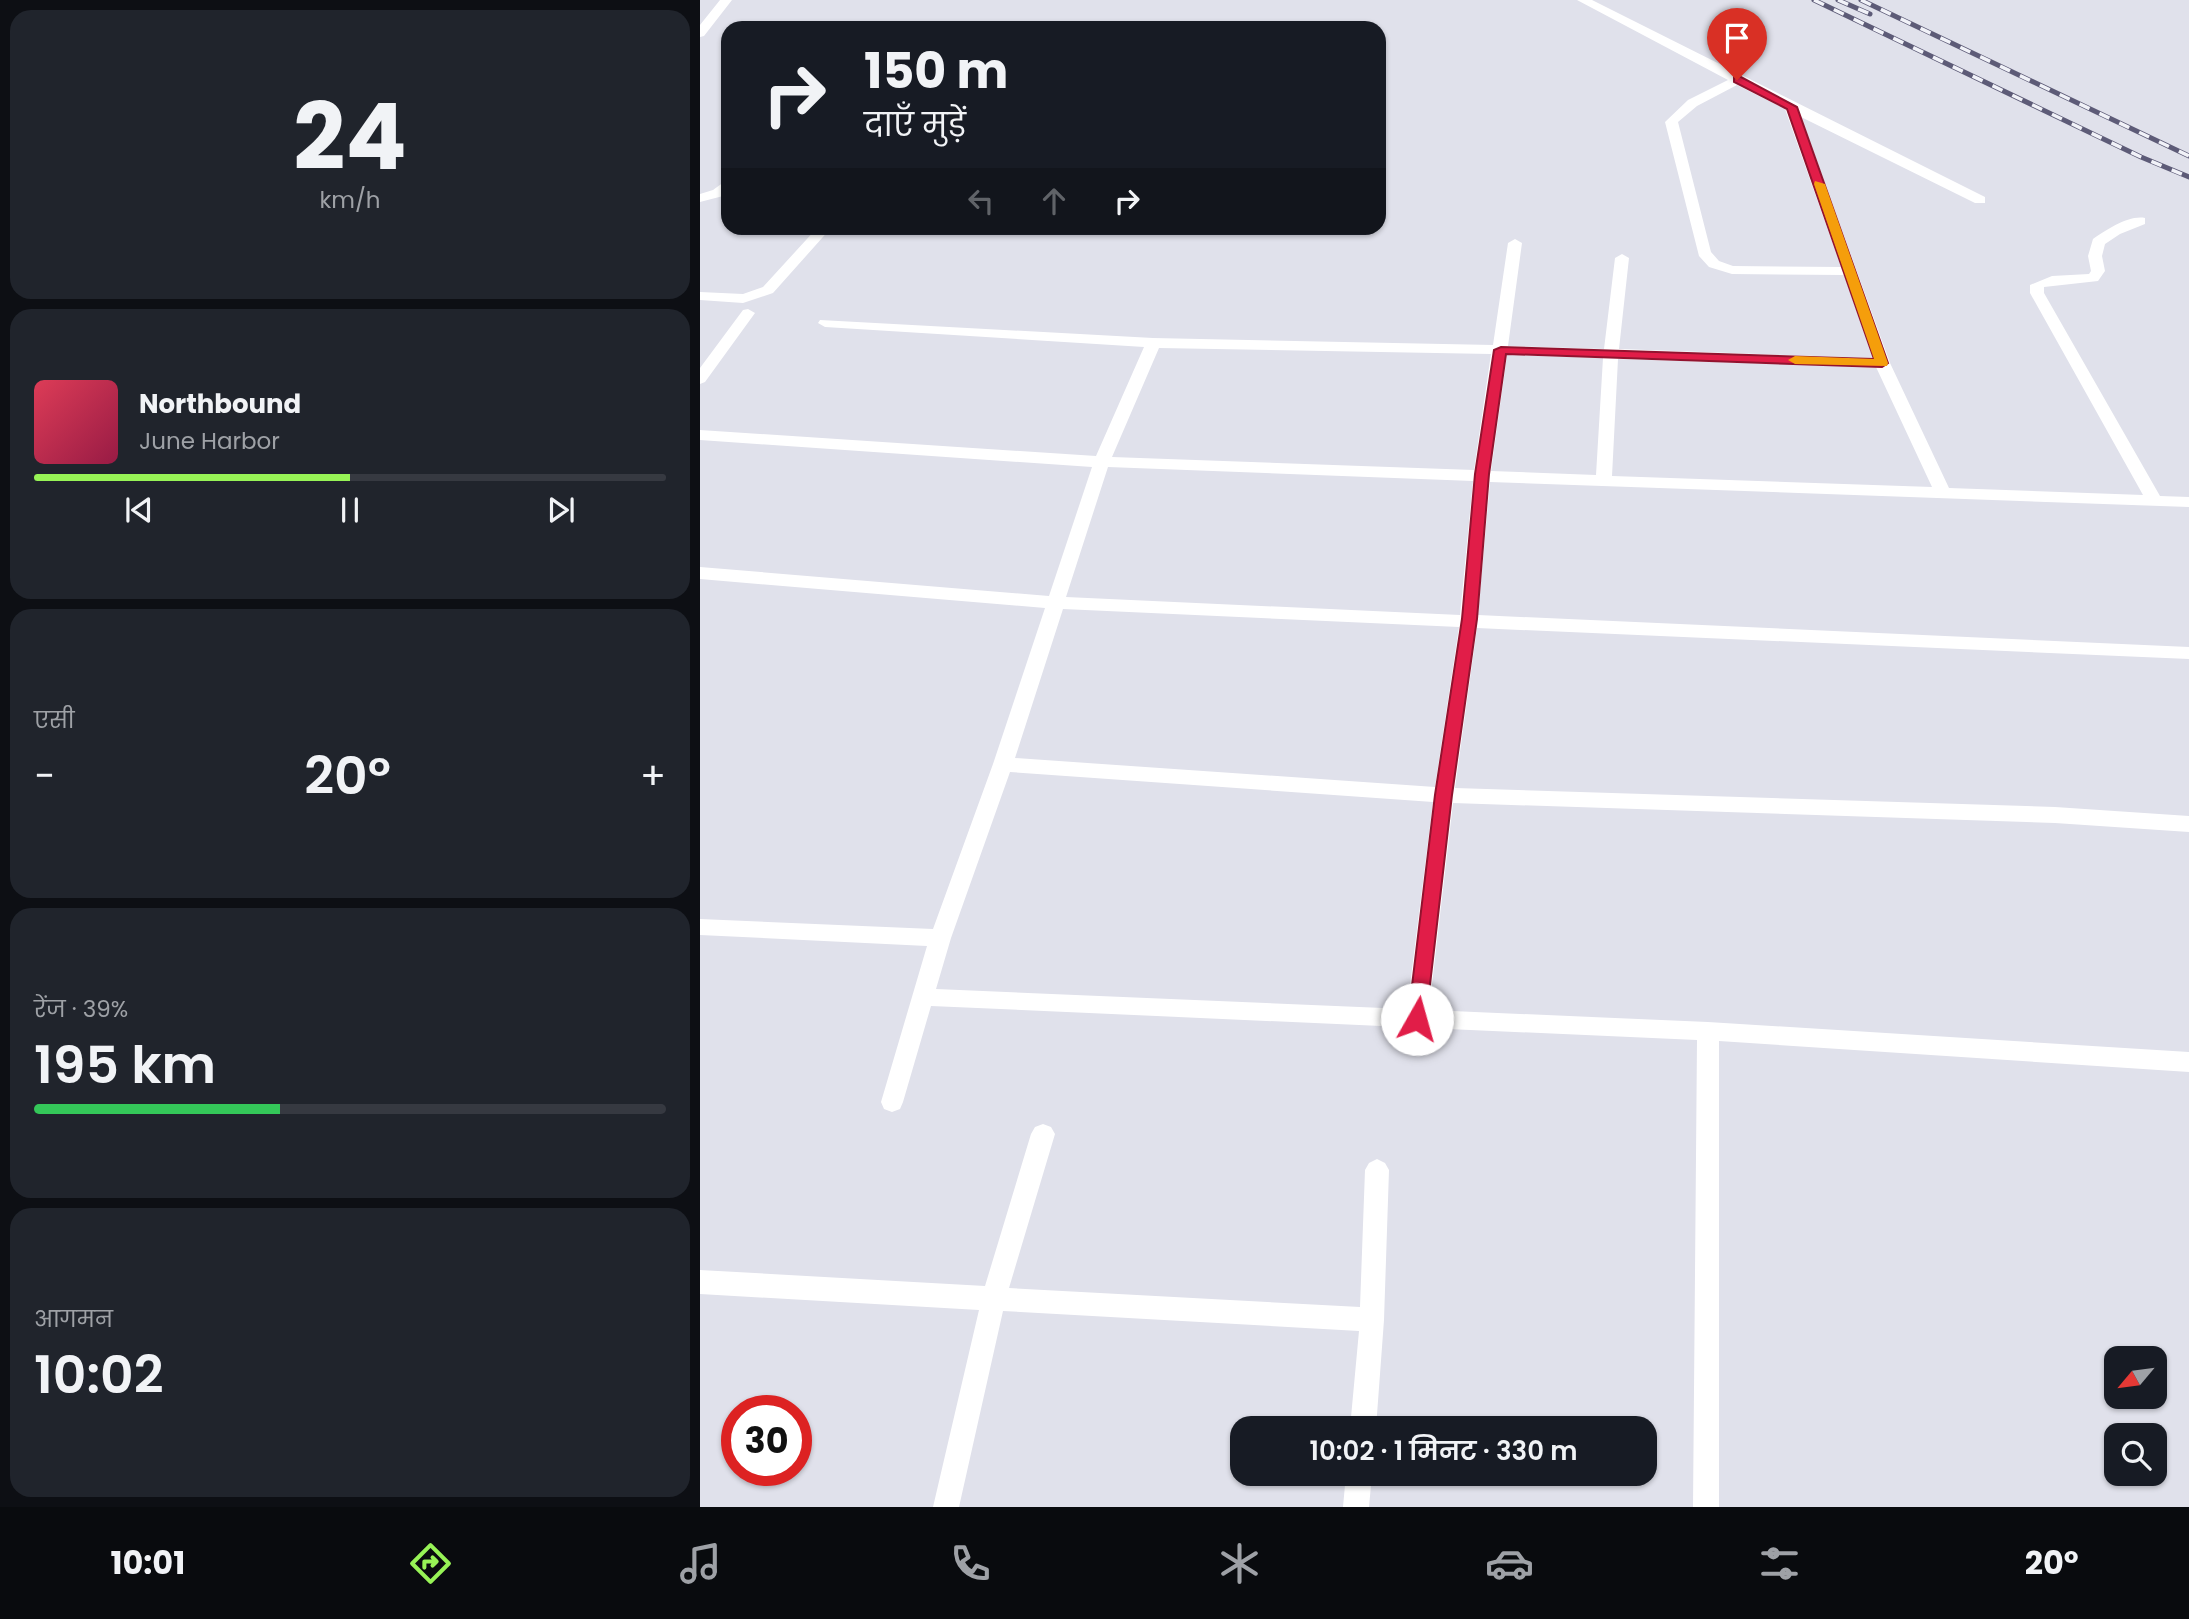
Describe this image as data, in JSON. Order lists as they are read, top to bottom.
{
  "north": "bottom left",
  "page": {
    "tile": [
      ["24", "km/h"],
      "एसी",
      ["रेंज · 39%", "195 km"],
      ["आगमन", "10:02"]
    ],
    "turn": ["150 m", "दाएँ मुड़ें"],
    "song": ["Northbound", "June Harbor"],
    "heat": ["−", "20°", "+"],
    "limit": "30",
    "trip": "10:02 · 1 मिनट · 330 m",
    "tabs": ["10:01", "20°"]
  }
}
